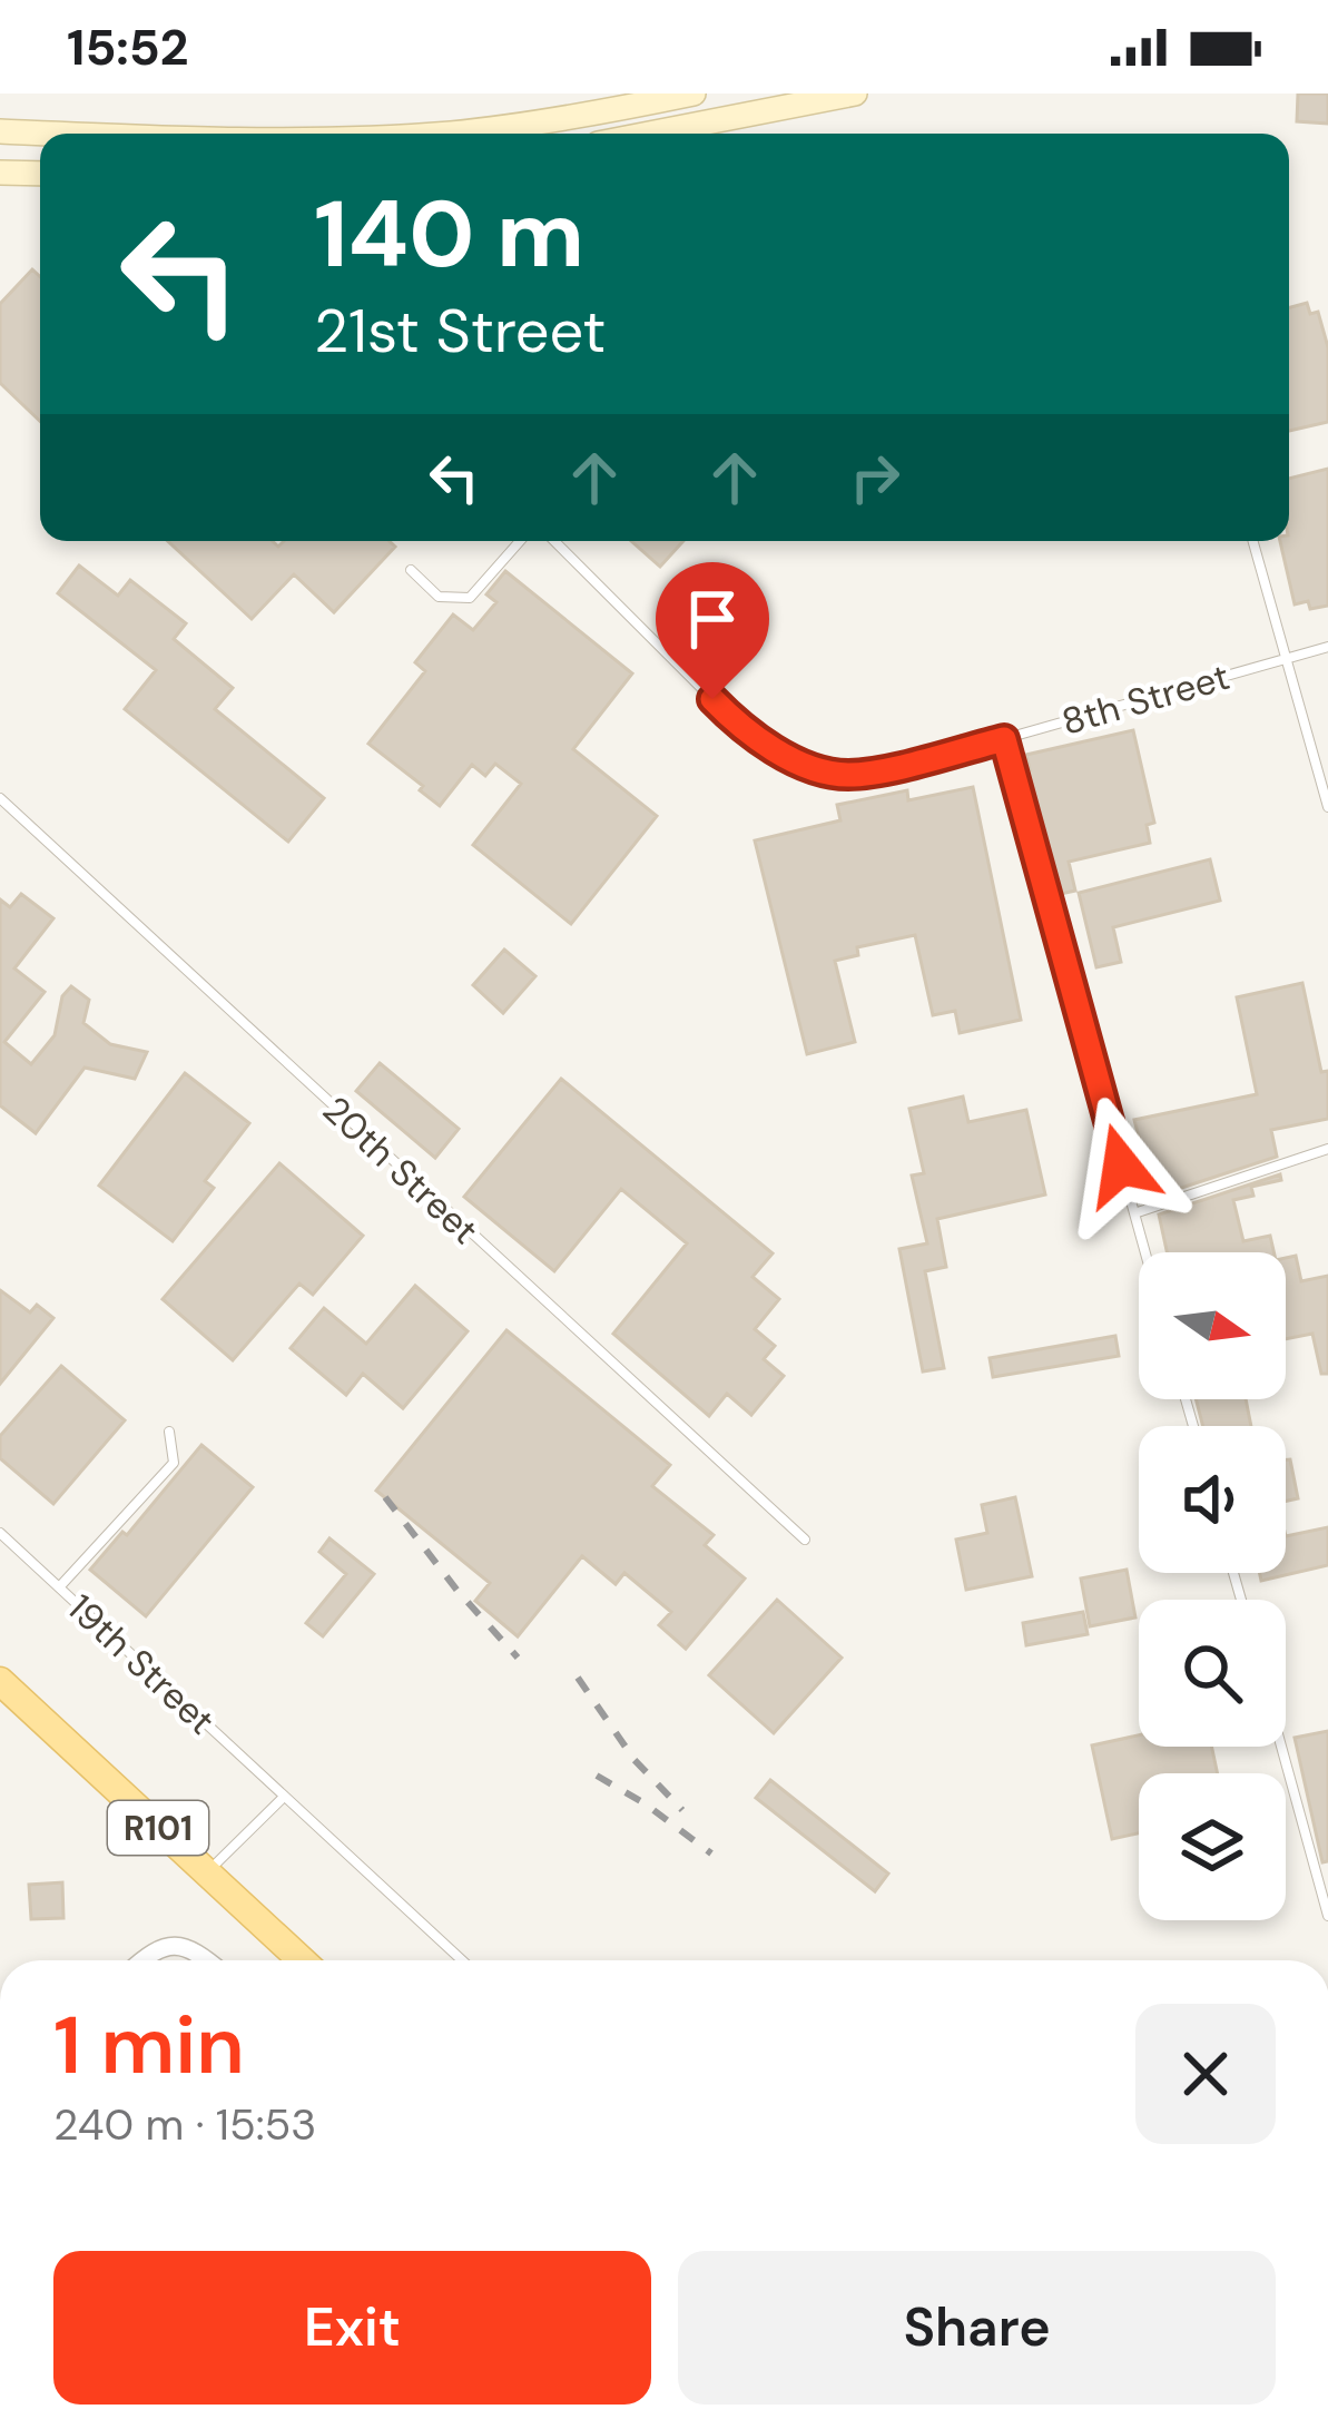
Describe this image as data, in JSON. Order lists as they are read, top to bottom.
{
  "streets": {
    "main road": ["R101"],
    "lane": ["8th Street", "20th Street", "19th Street"]
  },
  "north": "right",
  "page": {
    "status": "15:52",
    "turn": ["140 m", "21st Street"],
    "heading": ["1 min", "240 m · 15:53"],
    "buttons": ["Exit", "Share"]
  }
}
